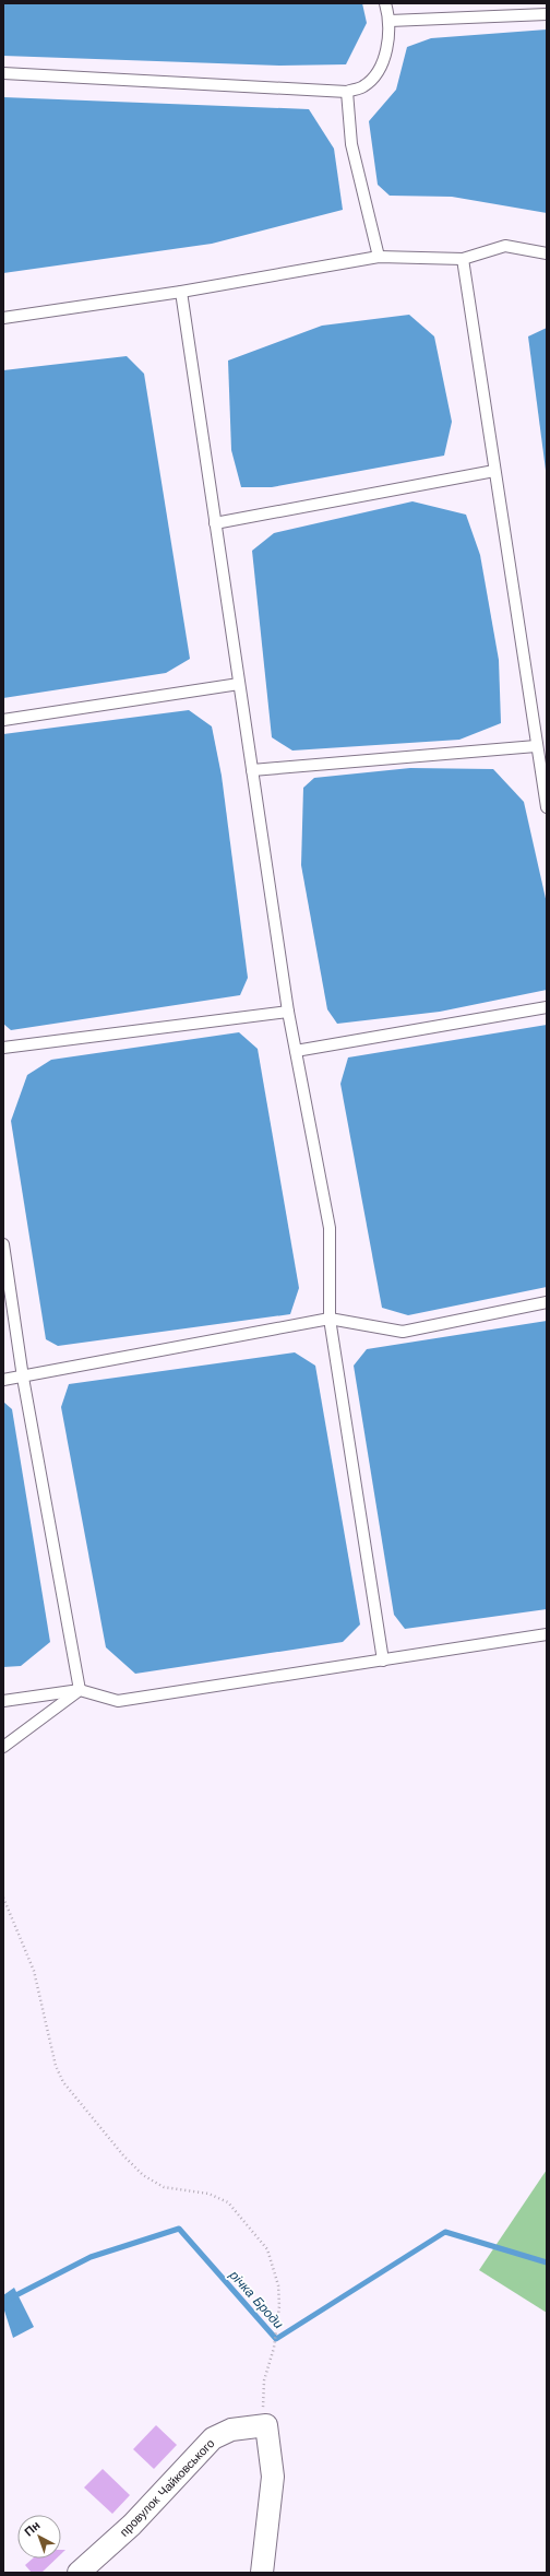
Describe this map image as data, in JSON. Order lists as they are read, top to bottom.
{
  "streets": {
    "street": ["провулок Чайковського"]
  },
  "water": ["річка Броди"],
  "north": "top left"
}
